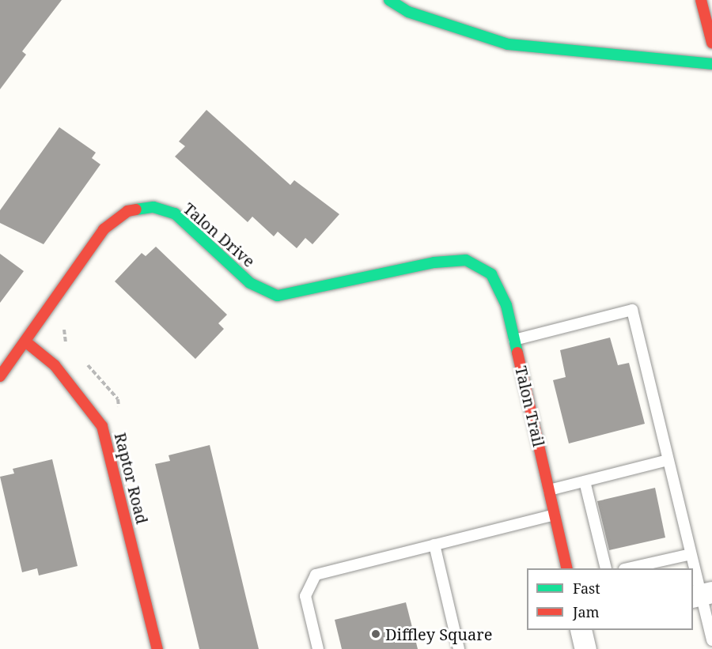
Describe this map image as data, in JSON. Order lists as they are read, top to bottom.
{
  "streets": {
    "main road": ["Talon Drive", "Talon Trail", "Raptor Road"]
  },
  "crossings": [
    ["Talon Drive", "Talon Trail"],
    ["Talon Drive", "Raptor Road"]
  ],
  "places": ["Diffley Square"],
  "legend": ["Fast", "Jam"]
}
